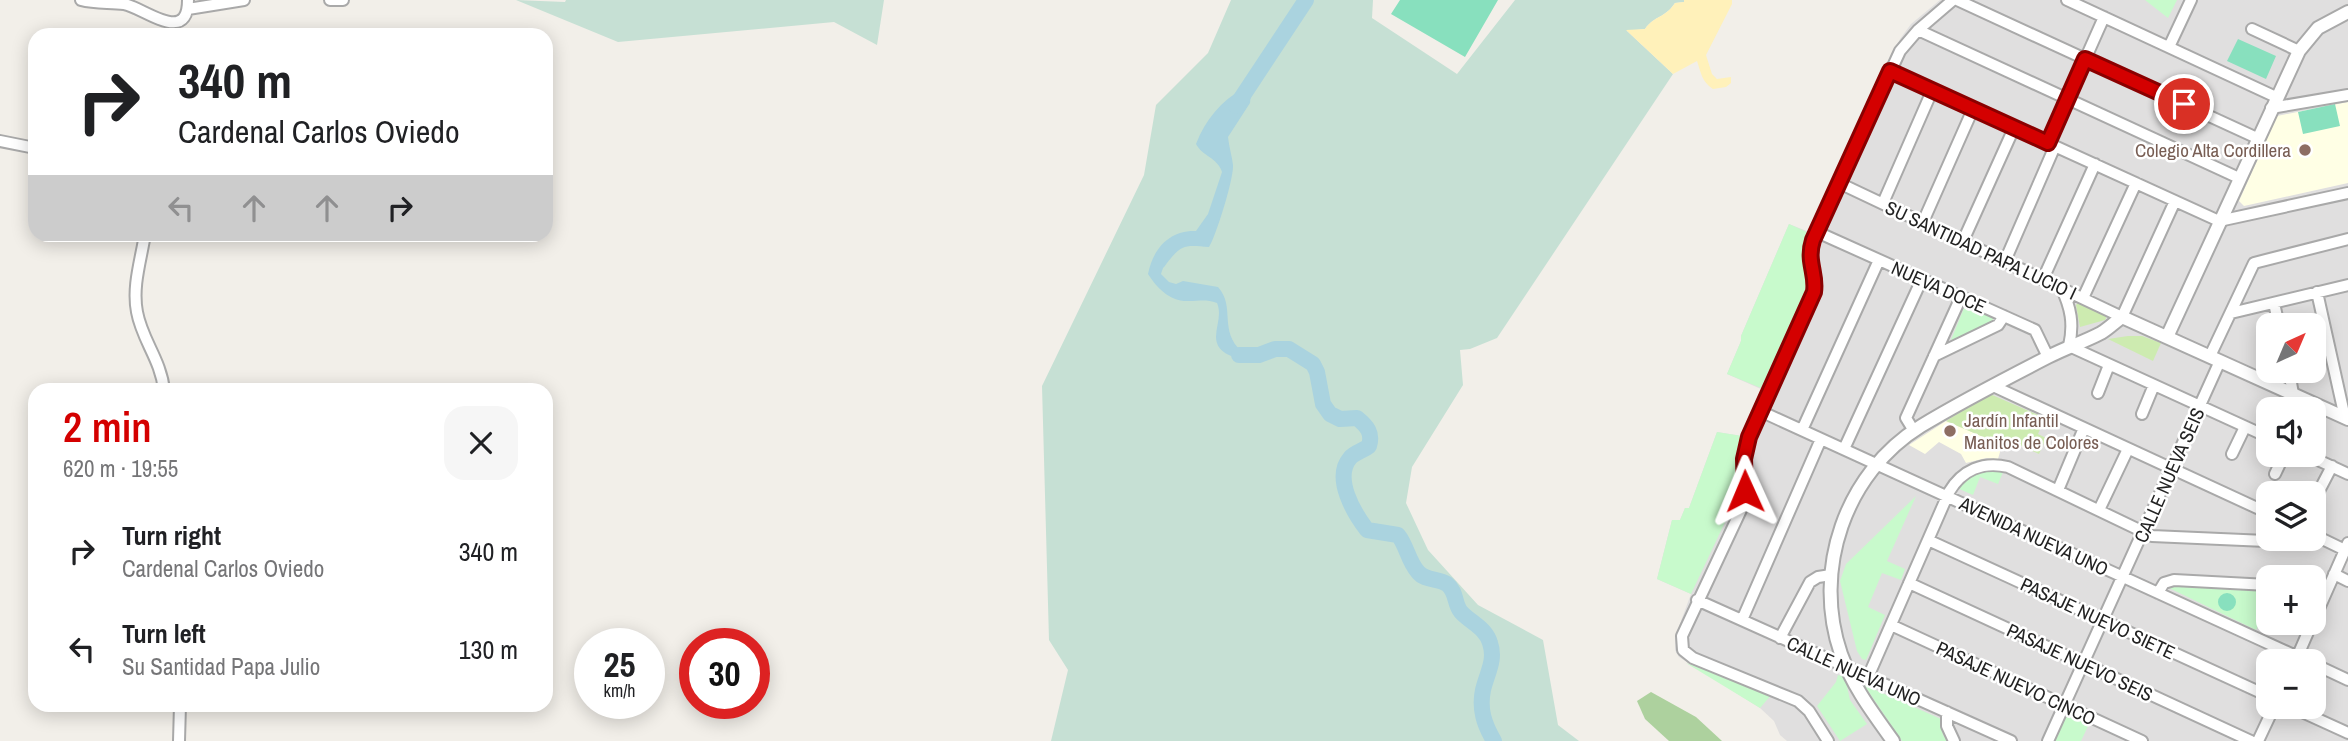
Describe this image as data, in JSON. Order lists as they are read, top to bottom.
{
  "streets": {
    "street": [
      "SU SANTIDAD PAPA LUCIO I",
      "NUEVA DOCE",
      "CALLE NUEVA SEIS",
      "AVENIDA NUEVA UNO",
      "PASAJE NUEVO SIETE",
      "PASAJE NUEVO SEIS",
      "CALLE NUEVA UNO",
      "PASAJE NUEVO CINCO"
    ]
  },
  "crossings": [
    ["CALLE NUEVA SEIS", "AVENIDA NUEVA UNO"],
    ["CALLE NUEVA SEIS", "PASAJE NUEVO SIETE"],
    ["CALLE NUEVA SEIS", "PASAJE NUEVO SEIS"],
    ["CALLE NUEVA SEIS", "PASAJE NUEVO CINCO"]
  ],
  "places": ["Colegio Alta Cordillera", "Jardín Infantil Manitos de Colores"],
  "north": "top right",
  "page": {
    "turn": ["340 m", "Cardenal Carlos Oviedo"],
    "map_buttons": ["+", "−"],
    "heading": ["2 min", "620 m · 19:55"],
    "list": [
      {
        "name": "Turn right",
        "note": "Cardenal Carlos Oviedo",
        "value": "340 m"
      },
      {
        "name": "Turn left",
        "note": "Su Santidad Papa Julio",
        "value": "130 m"
      }
    ],
    "speed": "25 km/h",
    "limit": "30"
  }
}
